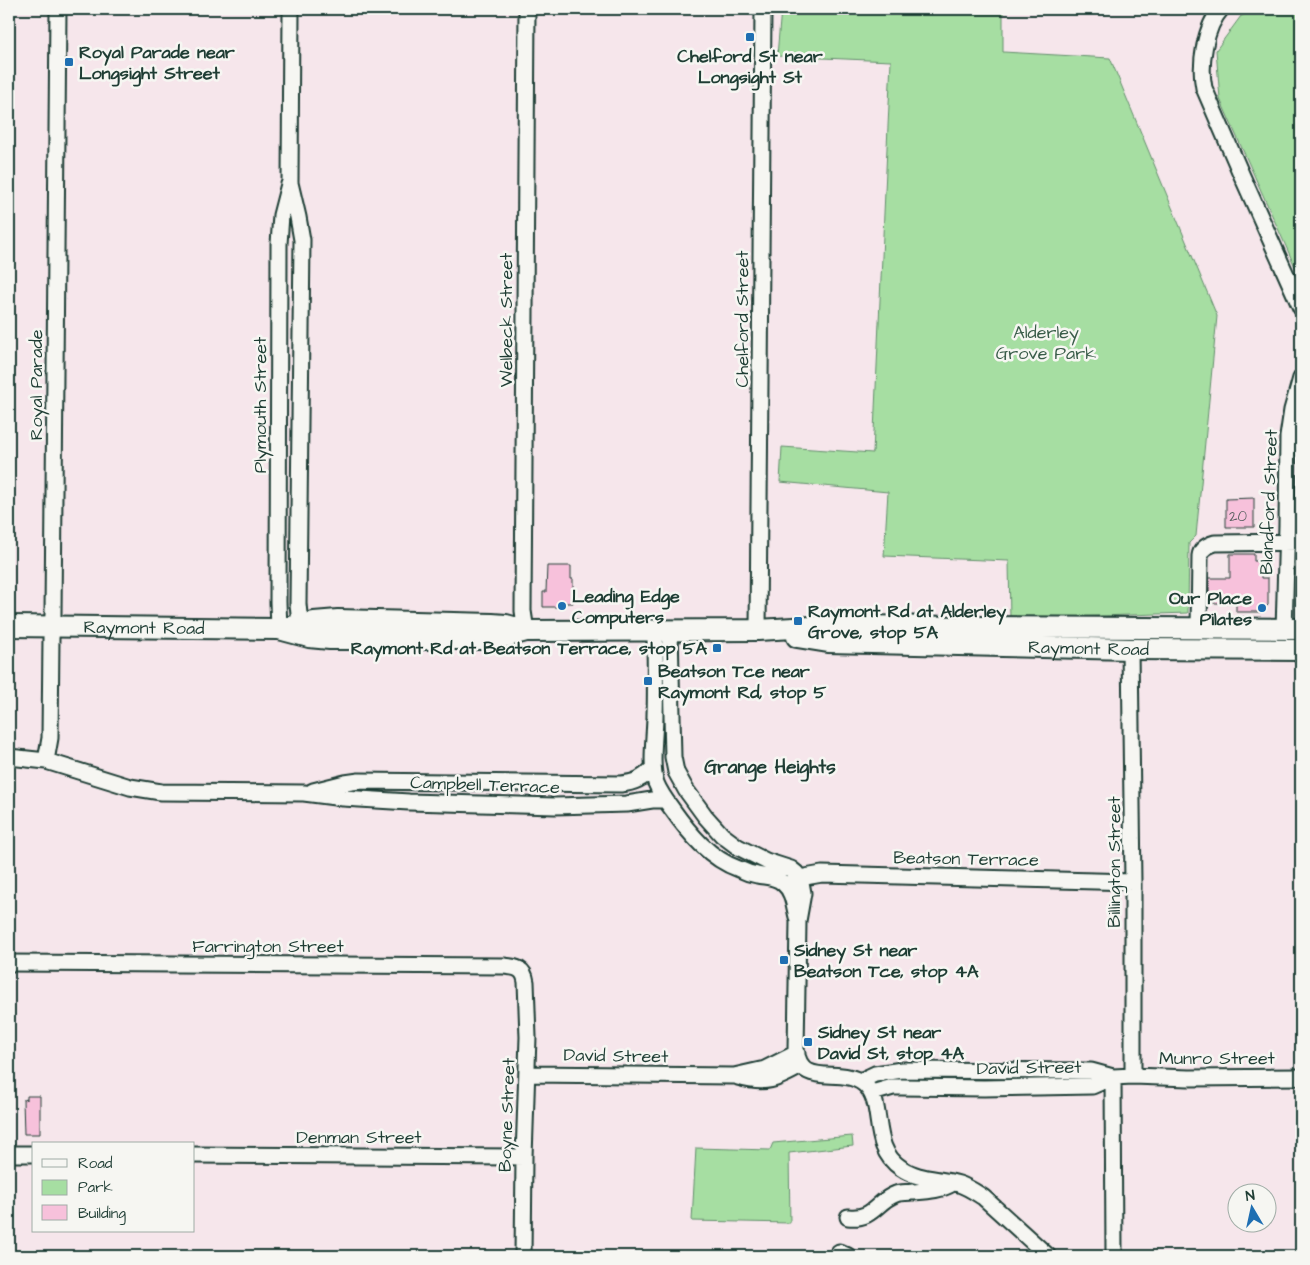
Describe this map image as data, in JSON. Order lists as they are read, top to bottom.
{
  "streets": {
    "main road": ["Raymont Road"],
    "street": [
      "Chelford Street",
      "Welbeck Street",
      "Royal Parade",
      "Plymouth Street",
      "Blandford Street",
      "Campbell Terrace",
      "Beatson Terrace",
      "Billington Street",
      "Farrington Street",
      "David Street",
      "Munro Street",
      "Boyne Street",
      "Denman Street"
    ]
  },
  "crossings": [
    ["Chelford Street", "Raymont Road"],
    ["Welbeck Street", "Raymont Road"],
    ["Royal Parade", "Raymont Road"],
    ["Royal Parade", "Campbell Terrace"],
    ["Plymouth Street", "Raymont Road"],
    ["Blandford Street", "Raymont Road"],
    ["Raymont Road", "Billington Street"],
    ["Beatson Terrace", "Billington Street"],
    ["Billington Street", "David Street"],
    ["Billington Street", "Munro Street"],
    ["Farrington Street", "Boyne Street"],
    ["David Street", "Munro Street"],
    ["David Street", "Boyne Street"],
    ["Boyne Street", "Denman Street"]
  ],
  "districts": ["Grange Heights"],
  "parks": ["Alderley Grove Park"],
  "places": {
    "transit": [
      "Chelford St near Longsight St",
      "Royal Parade near Longsight Street",
      "Raymont Rd at Alderley Grove, stop 5A",
      "Raymont Rd at Beatson Terrace, stop 5A",
      "Beatson Tce near Raymont Rd, stop 5",
      "Sidney St near Beatson Tce, stop 4A",
      "Sidney St near David St, stop 4A"
    ],
    "other": ["Leading Edge Computers", "Our Place Pilates"]
  },
  "house_numbers": ["20"],
  "legend": ["Road", "Park", "Building"],
  "north": "top"
}
